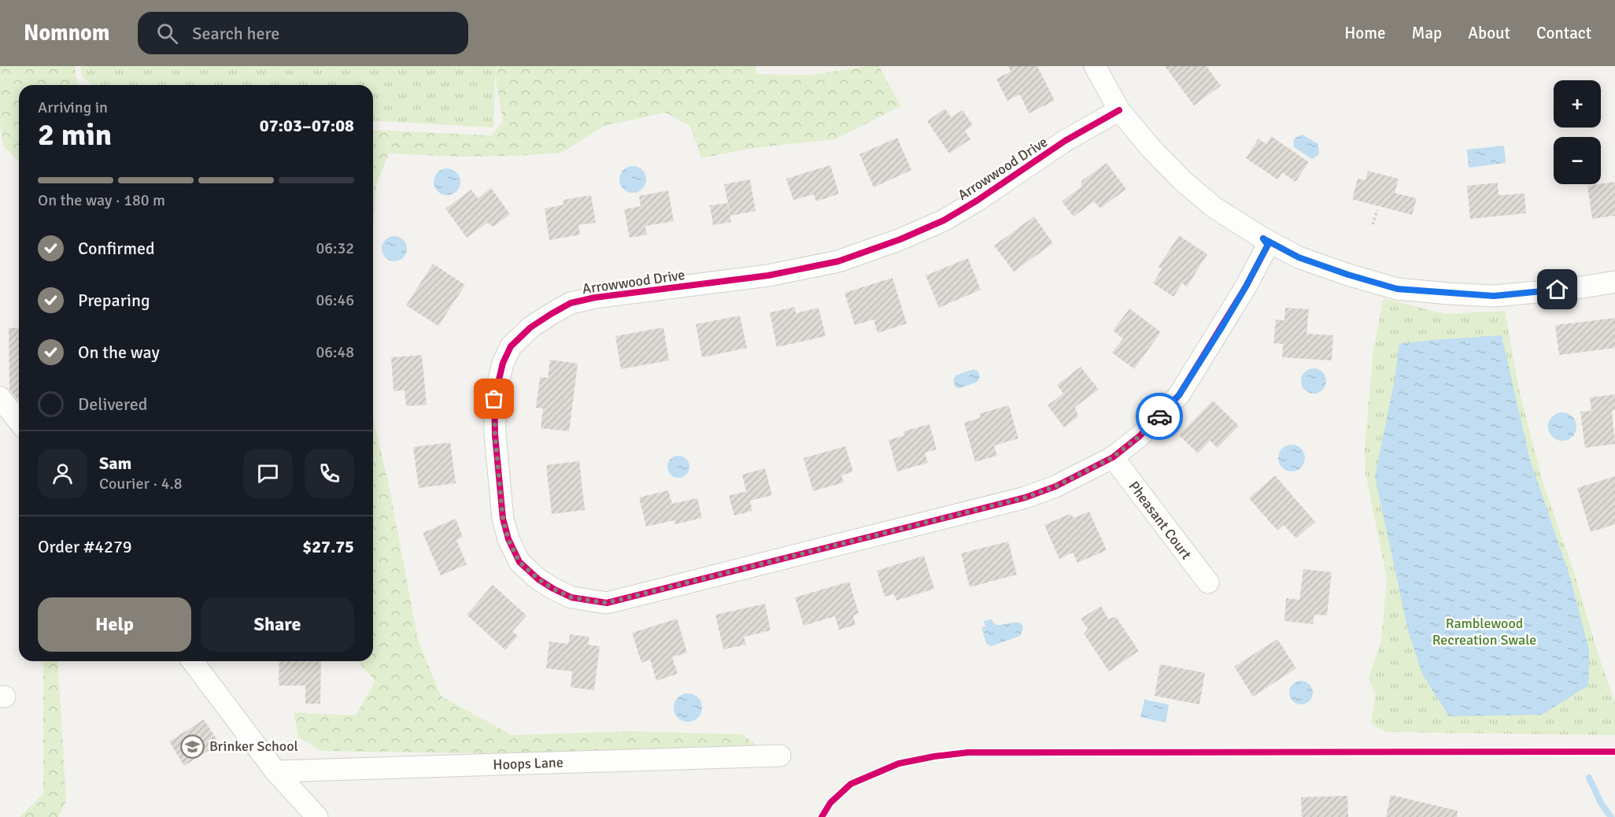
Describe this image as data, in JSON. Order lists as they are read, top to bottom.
{
  "streets": {
    "street": ["Arrowwood Drive", "Pheasant Court", "Hoops Lane"]
  },
  "crossings": [
    ["Arrowwood Drive", "Pheasant Court"]
  ],
  "parks": ["Ramblewood Recreation Swale"],
  "places": {
    "school or university": ["Brinker School"]
  },
  "page": {
    "header": "Nomnom",
    "search": "Search here",
    "nav": [
      "Home",
      "Map",
      "About",
      "Contact"
    ],
    "map_buttons": ["+", "−"],
    "heading": ["2 min", "Arriving in", "07:03–07:08"],
    "panel": [
      "Sam",
      "Courier · 4.8",
      "Order #4279",
      "$27.75"
    ],
    "bar": "On the way · 180 m",
    "list": [
      ["Confirmed", "06:32"],
      ["Preparing", "06:46"],
      ["On the way", "06:48"],
      "Delivered"
    ],
    "buttons": ["Help", "Share"]
  }
}
